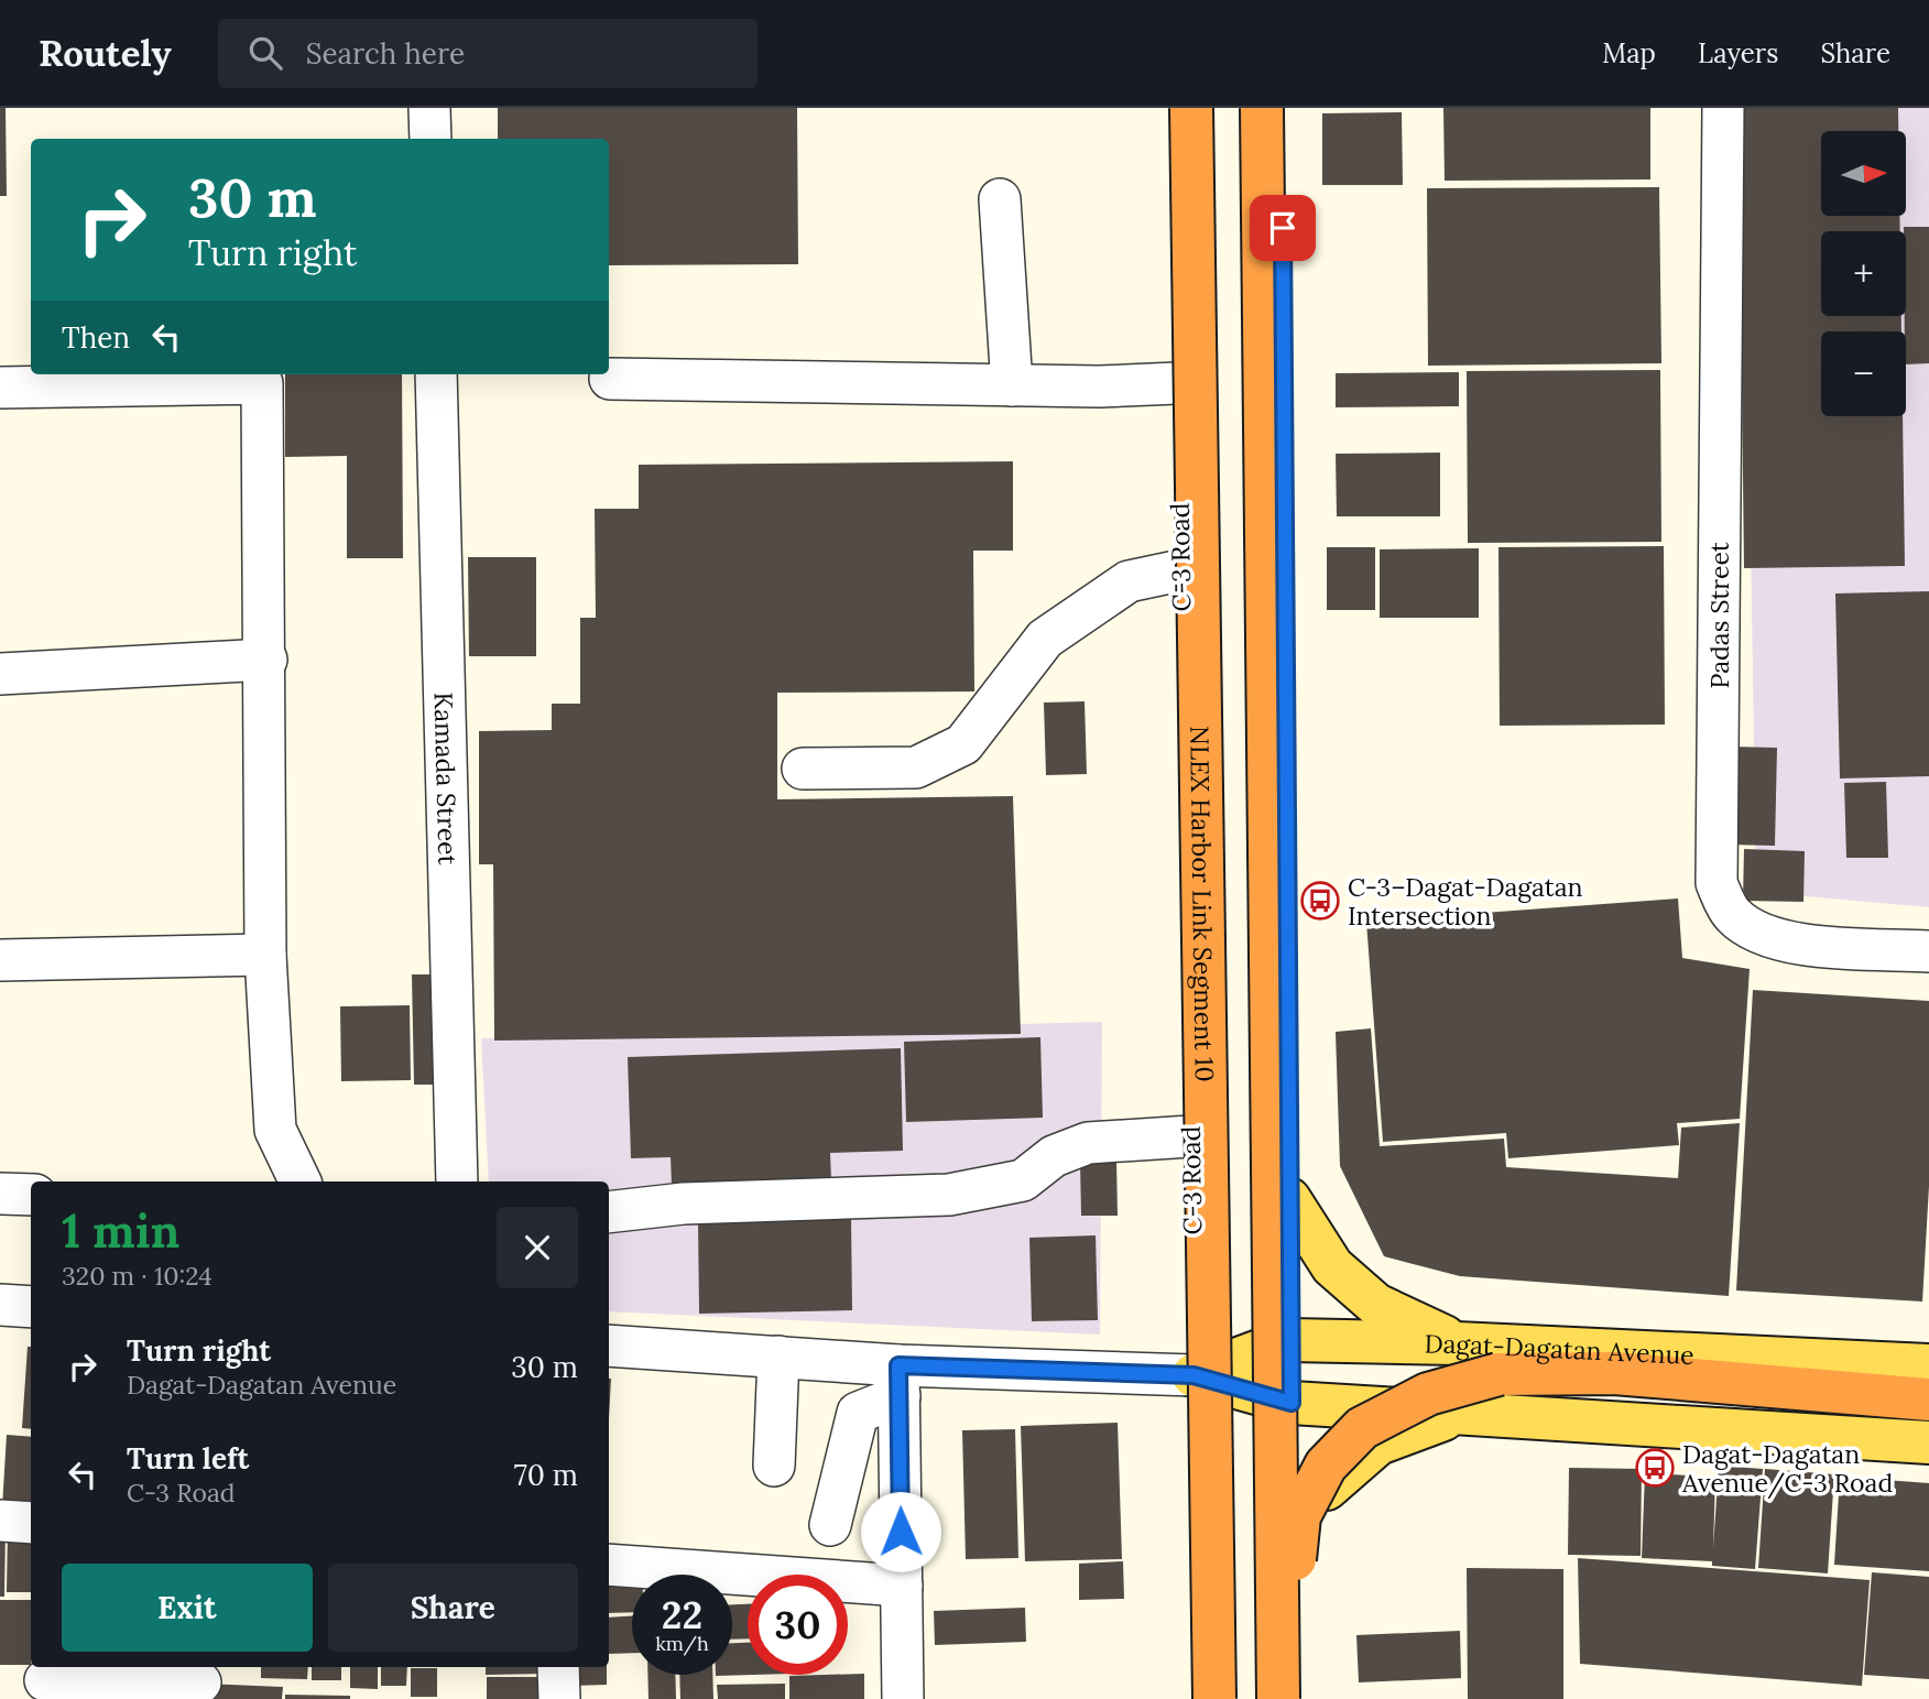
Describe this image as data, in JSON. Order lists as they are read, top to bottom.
{
  "streets": {
    "highway": ["NLEX Harbor Link Segment 10"],
    "main road": ["C-3 Road", "Dagat-Dagatan Avenue"],
    "street": ["Padas Street", "Kamada Street"]
  },
  "crossings": [
    ["C-3 Road", "Dagat-Dagatan Avenue"]
  ],
  "places": {
    "bus stop": ["C-3–Dagat-Dagatan Intersection", "Dagat-Dagatan Avenue/C-3 Road"]
  },
  "north": "right",
  "page": {
    "header": "Routely",
    "search": "Search here",
    "nav": ["Map", "Layers", "Share"],
    "map_buttons": ["+", "−"],
    "turn": ["30 m", "Turn right"],
    "then": "Then",
    "heading": ["1 min", "320 m · 10:24"],
    "list": [
      {
        "name": "Turn right",
        "note": "Dagat-Dagatan Avenue",
        "value": "30 m"
      },
      {
        "name": "Turn left",
        "note": "C-3 Road",
        "value": "70 m"
      }
    ],
    "buttons": ["Exit", "Share"],
    "speed": "22 km/h",
    "limit": "30"
  }
}
